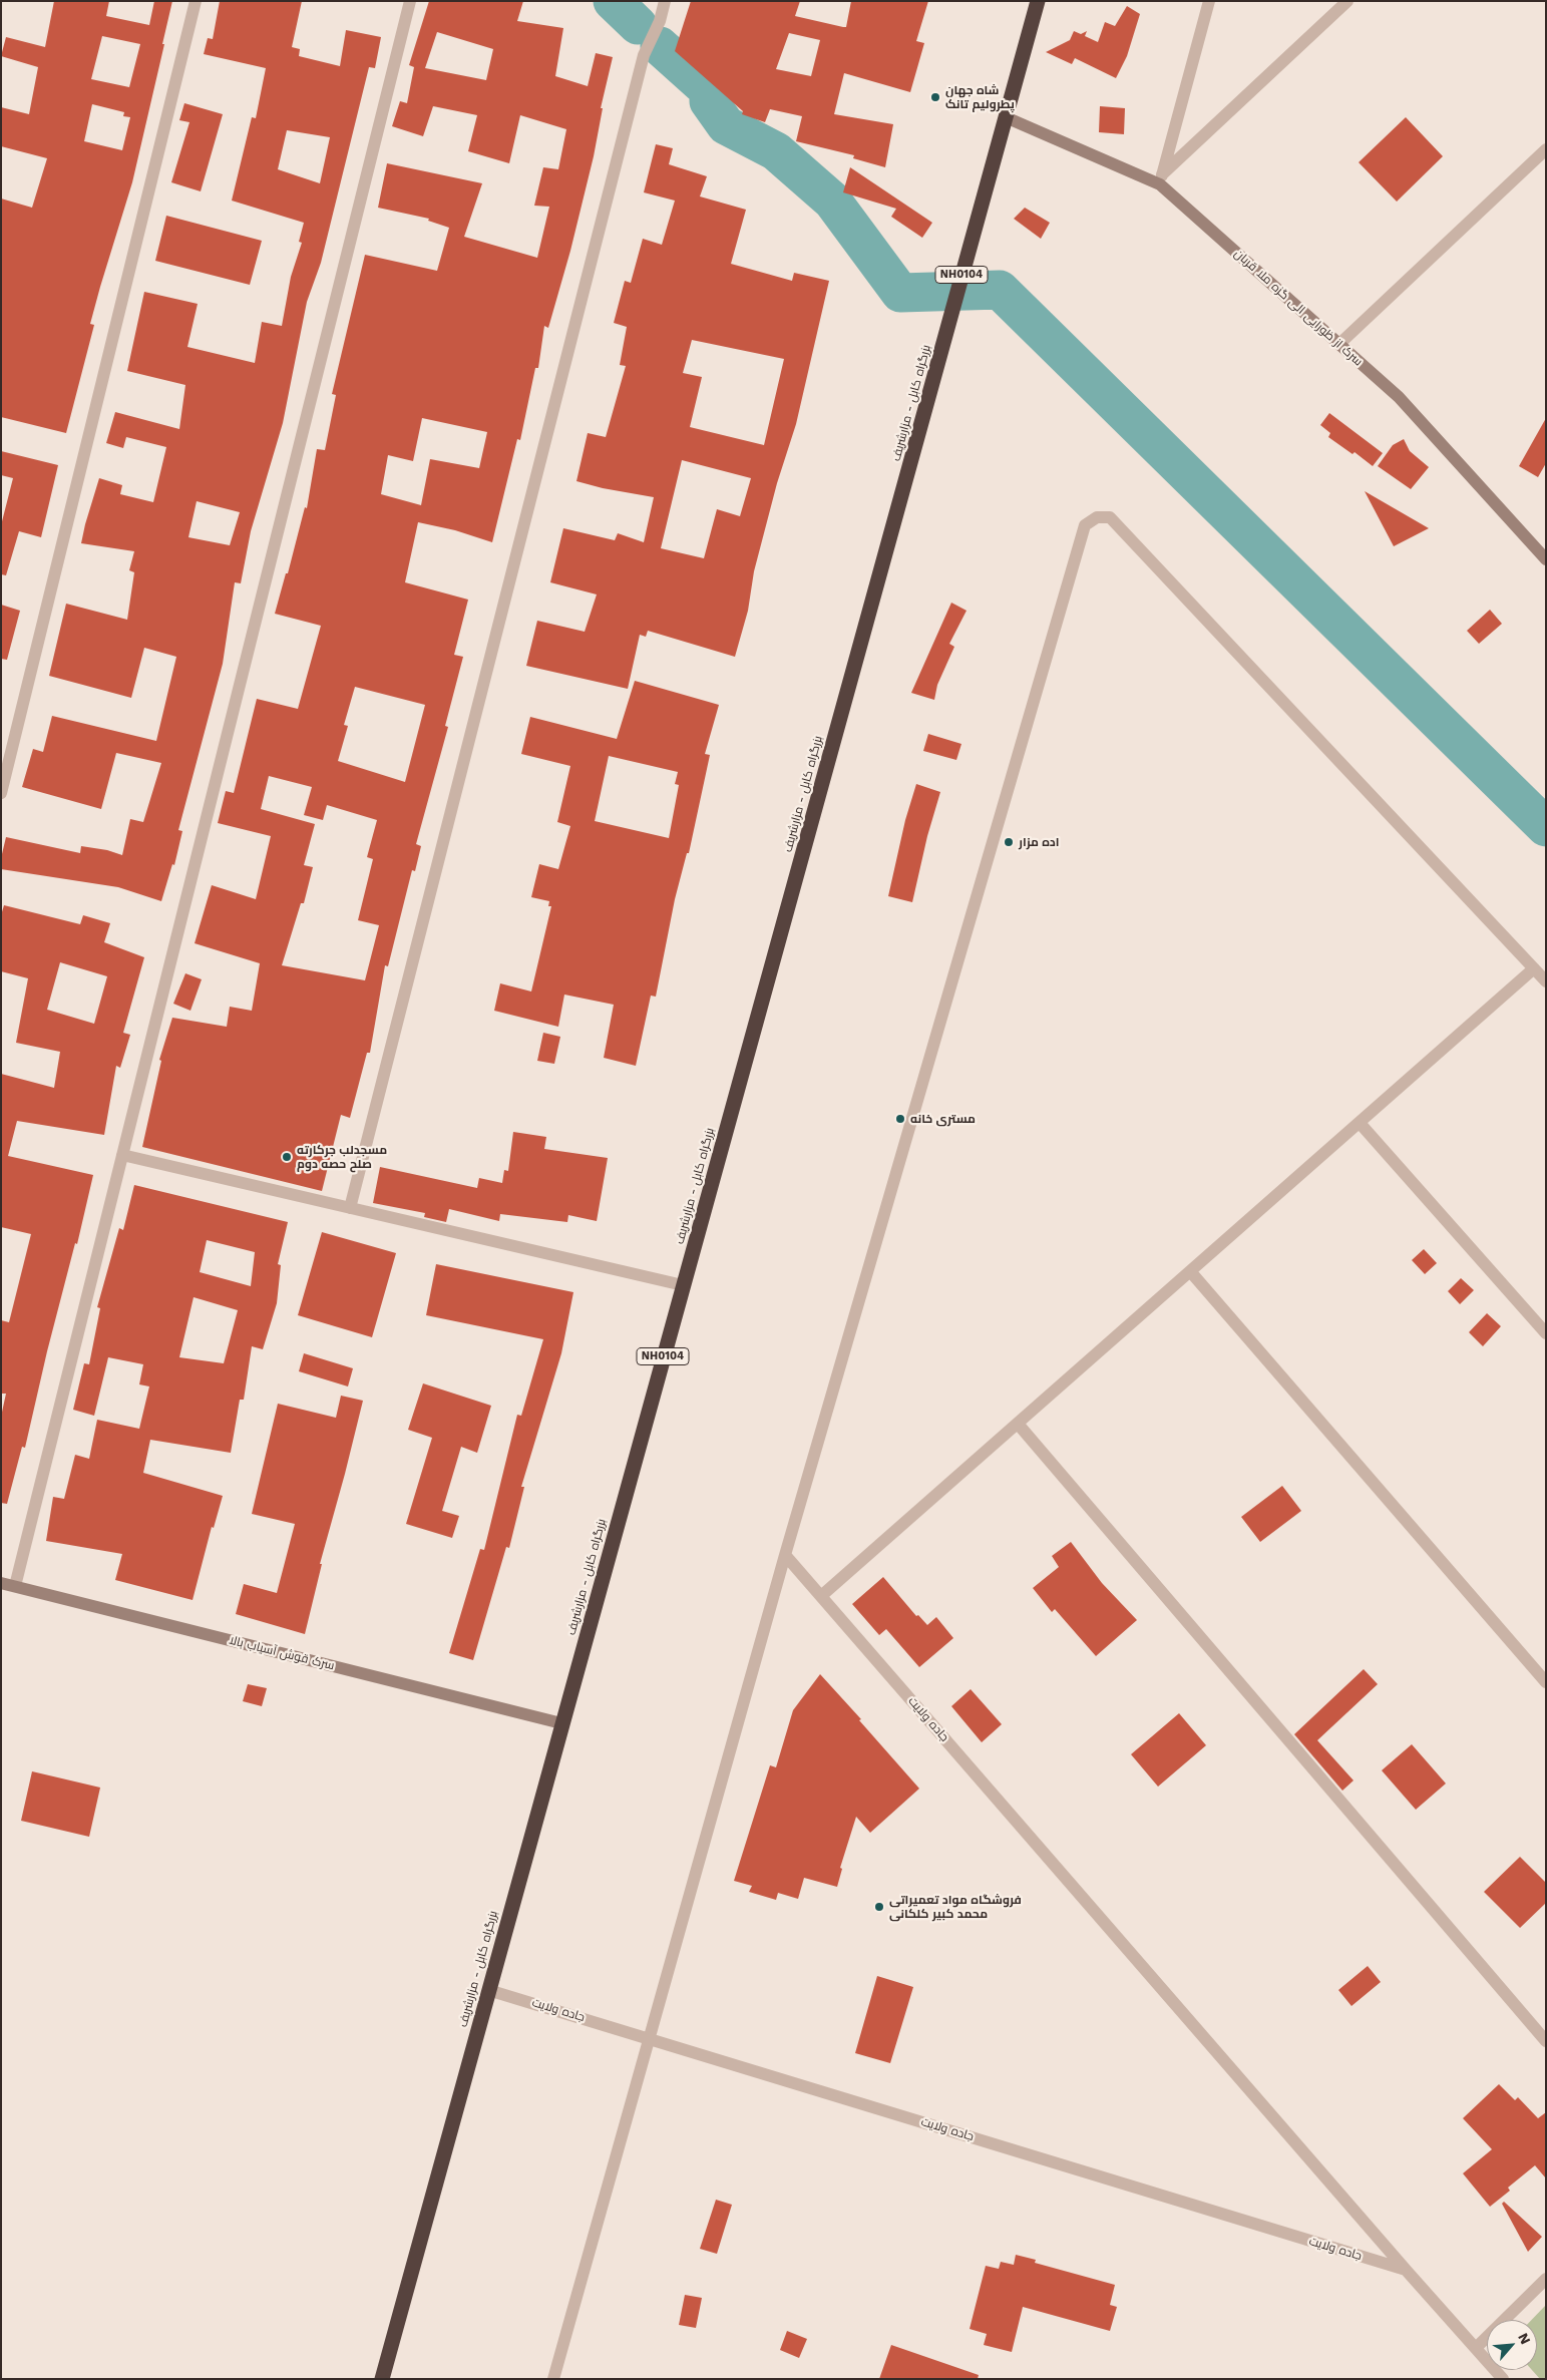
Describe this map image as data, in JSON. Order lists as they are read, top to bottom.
{
  "streets": {
    "highway": ["NH0104", "بزرگراه کابل - مزارشریف"],
    "street": ["سرک از ظورایی الی گزه ملا قربان", "سرک قوش آسیاب بالا", "جاده ولایت"]
  },
  "crossings": [
    ["سرک از ظورایی الی گزه ملا قربان", "بزرگراه کابل - مزارشریف"],
    ["بزرگراه کابل - مزارشریف", "سرک قوش آسیاب بالا"],
    ["بزرگراه کابل - مزارشریف", "جاده ولایت"]
  ],
  "places": [
    "شاه جهان پطرولیم تانک",
    "اده مزار",
    "مستری خانه",
    "مسجدلب جرکارته صلح حصه دوم",
    "فروشگاه مواد تعمیراتی محمد کبیر کلکانی"
  ],
  "north": "top right"
}
